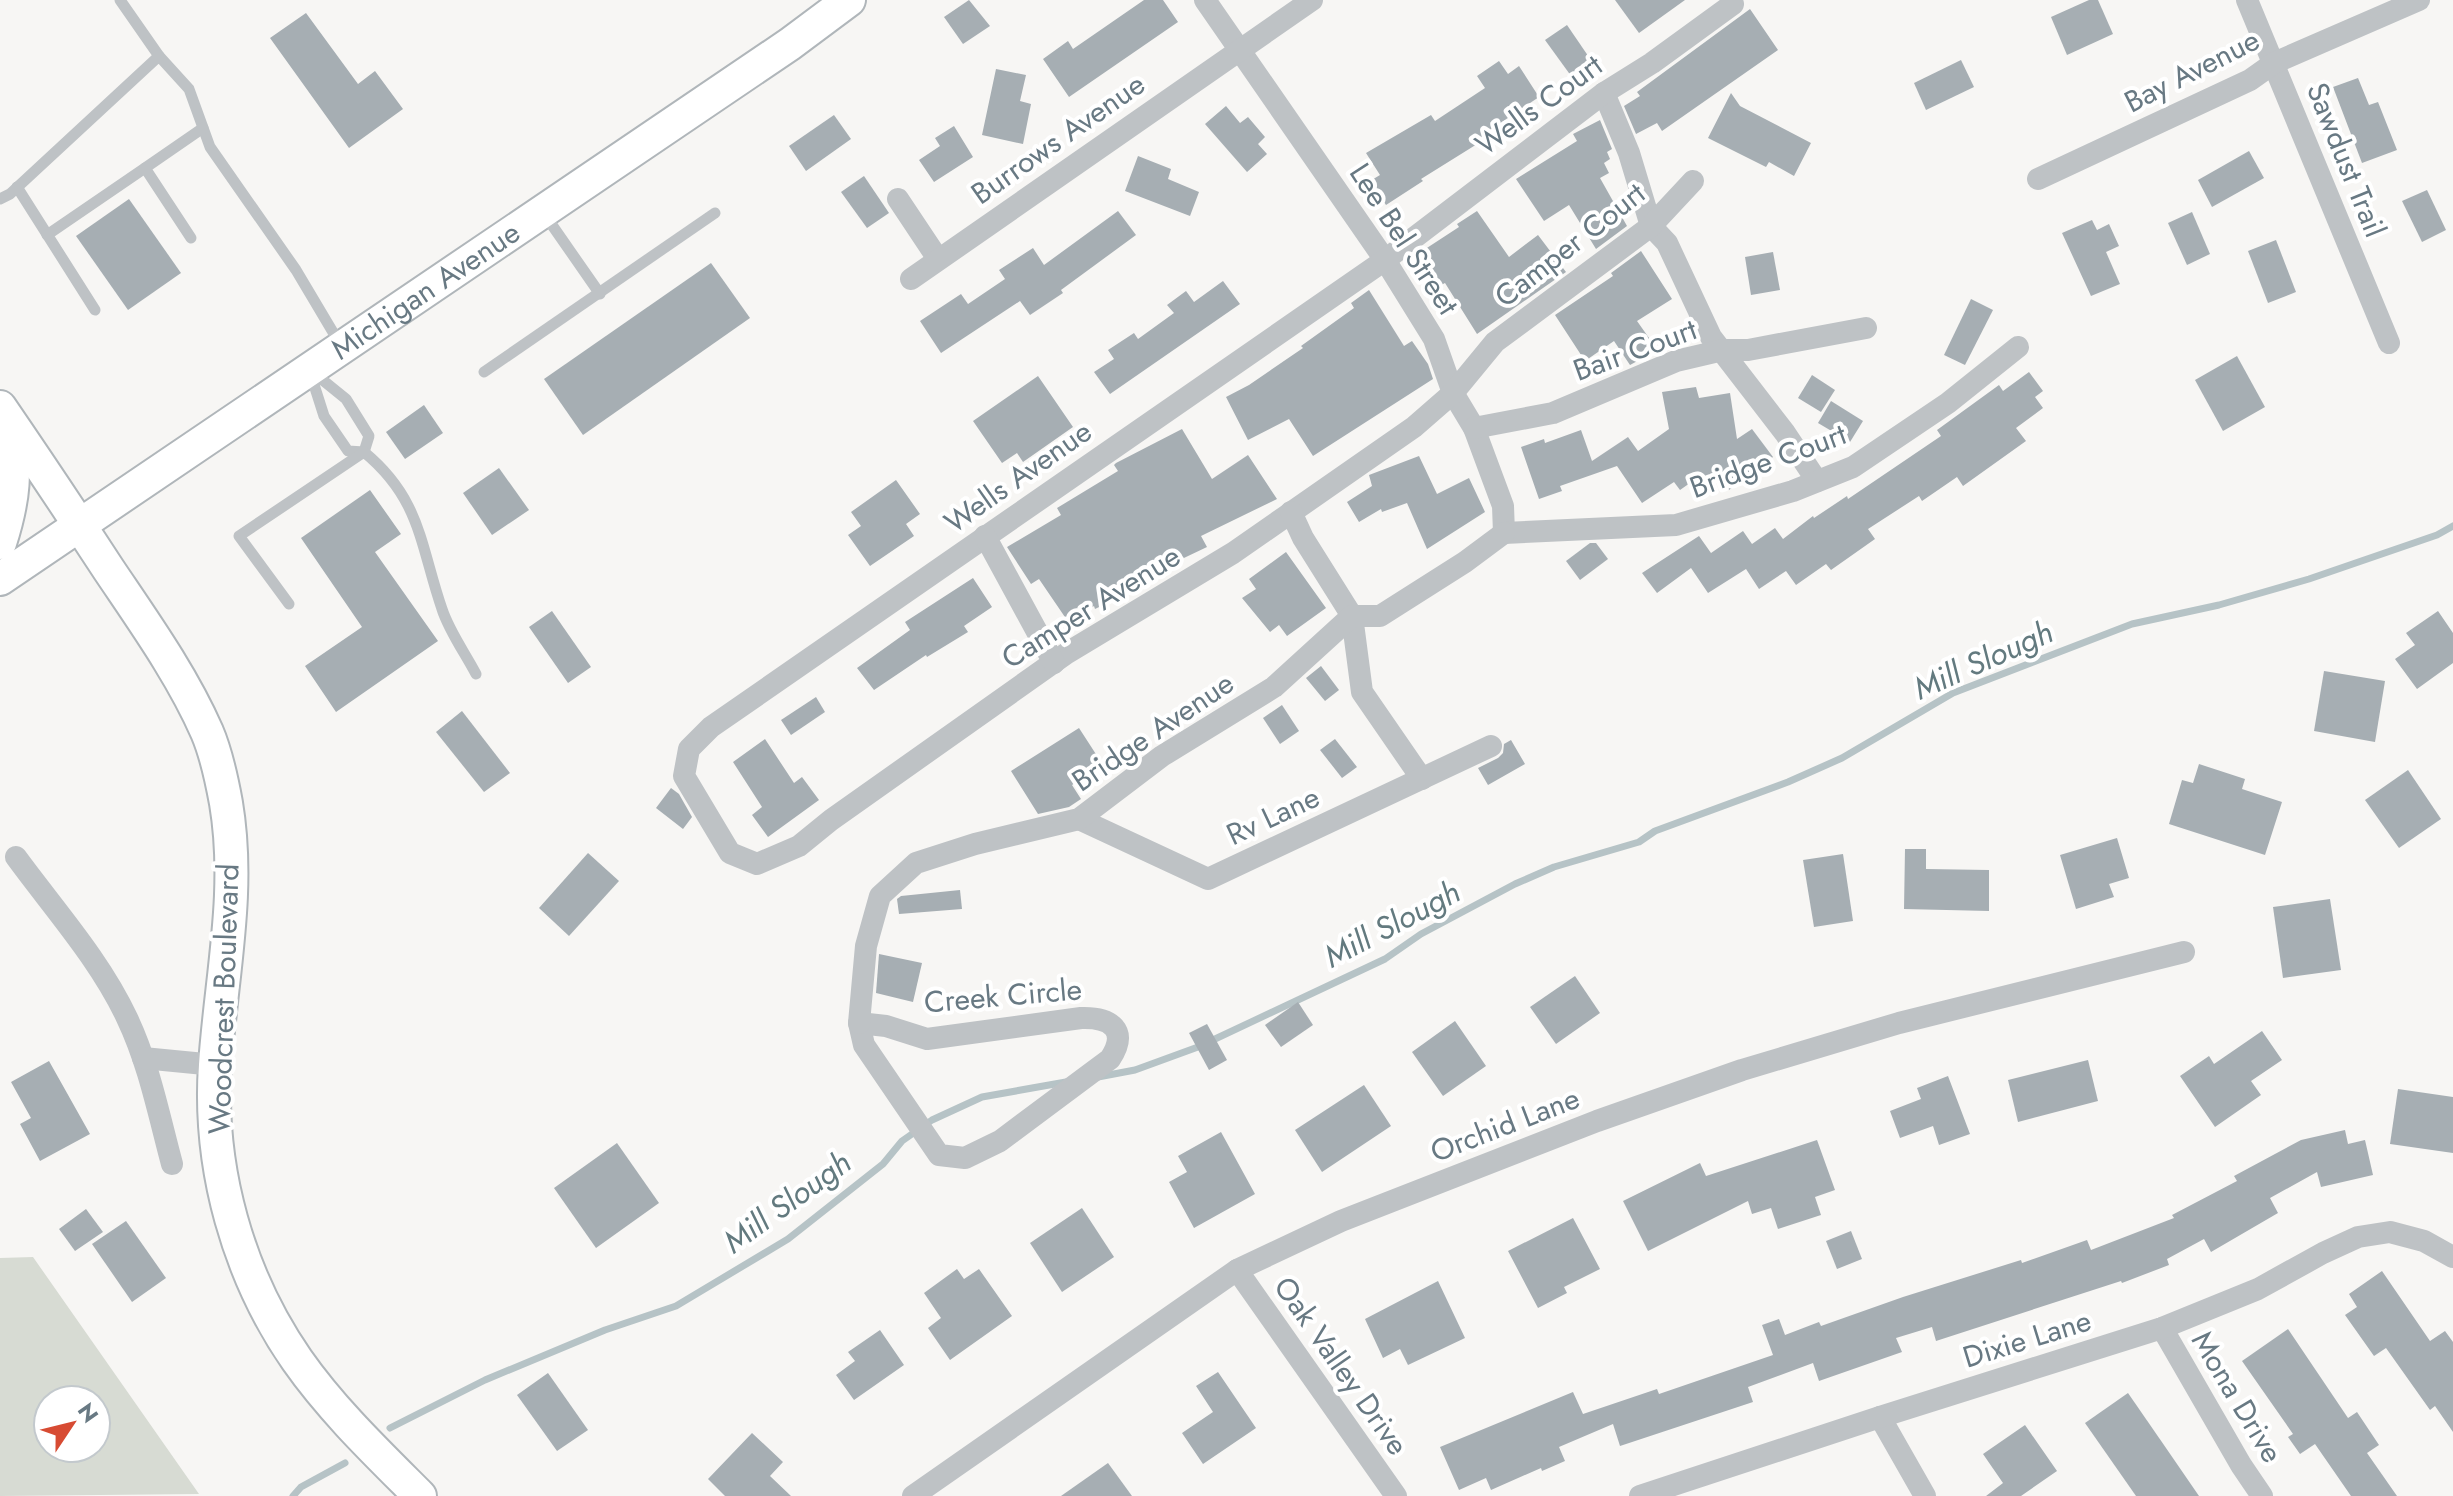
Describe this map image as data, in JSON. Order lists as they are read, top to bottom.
{
  "streets": {
    "main road": ["Michigan Avenue", "Woodcrest Boulevard"],
    "street": [
      "Bay Avenue",
      "Wells Court",
      "Burrows Avenue",
      "Sawdust Trail",
      "Lee Bel Street",
      "Camper Court",
      "Bair Court",
      "Bridge Court",
      "Wells Avenue",
      "Camper Avenue",
      "Bridge Avenue",
      "Rv Lane",
      "Creek Circle",
      "Orchid Lane",
      "Dixie Lane",
      "Oak Valley Drive",
      "Mona Drive"
    ]
  },
  "crossings": [
    ["Bay Avenue", "Sawdust Trail"],
    ["Wells Court", "Lee Bel Street"],
    ["Wells Court", "Wells Avenue"],
    ["Burrows Avenue", "Lee Bel Street"],
    ["Lee Bel Street", "Camper Court"],
    ["Lee Bel Street", "Bair Court"],
    ["Lee Bel Street", "Bridge Court"],
    ["Lee Bel Street", "Wells Avenue"],
    ["Lee Bel Street", "Camper Avenue"],
    ["Camper Court", "Camper Avenue"],
    ["Michigan Avenue", "Woodcrest Boulevard"],
    ["Wells Avenue", "Camper Avenue"],
    ["Bridge Avenue", "Rv Lane"],
    ["Bridge Avenue", "Creek Circle"],
    ["Orchid Lane", "Oak Valley Drive"],
    ["Dixie Lane", "Mona Drive"]
  ],
  "water": ["Mill Slough"],
  "north": "top right"
}
